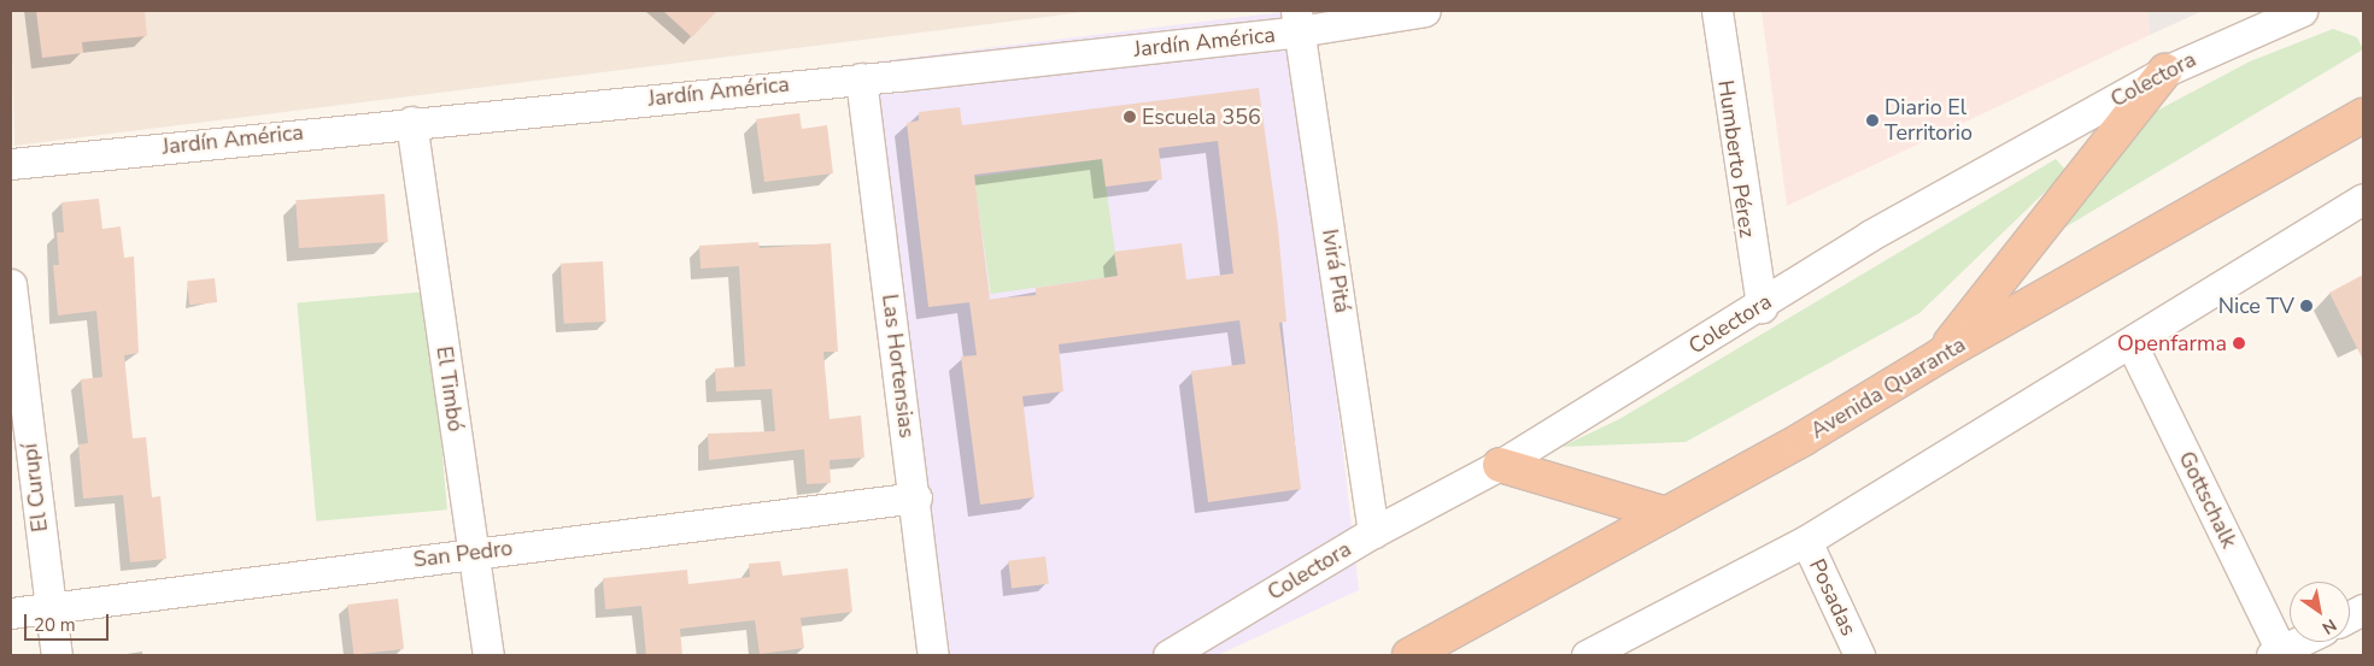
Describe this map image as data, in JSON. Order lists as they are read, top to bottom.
{
  "streets": {
    "highway": ["Avenida Quaranta"],
    "street": [
      "Jardín América",
      "Colectora",
      "Humberto Pérez",
      "Ivirá Pitá",
      "Las Hortensias",
      "El Timbó",
      "El Curupí",
      "Gottschalk",
      "San Pedro",
      "Posadas"
    ]
  },
  "crossings": [
    ["Jardín América", "Ivirá Pitá"],
    ["Jardín América", "Las Hortensias"],
    ["Jardín América", "El Timbó"],
    ["Colectora", "Humberto Pérez"],
    ["Colectora", "Ivirá Pitá"],
    ["Las Hortensias", "San Pedro"],
    ["El Timbó", "San Pedro"],
    ["El Curupí", "San Pedro"]
  ],
  "places": [
    "Escuela 356",
    "Diario El Territorio",
    "Nice TV",
    "Openfarma"
  ],
  "scale_bar": "20 m",
  "north": "bottom right"
}
